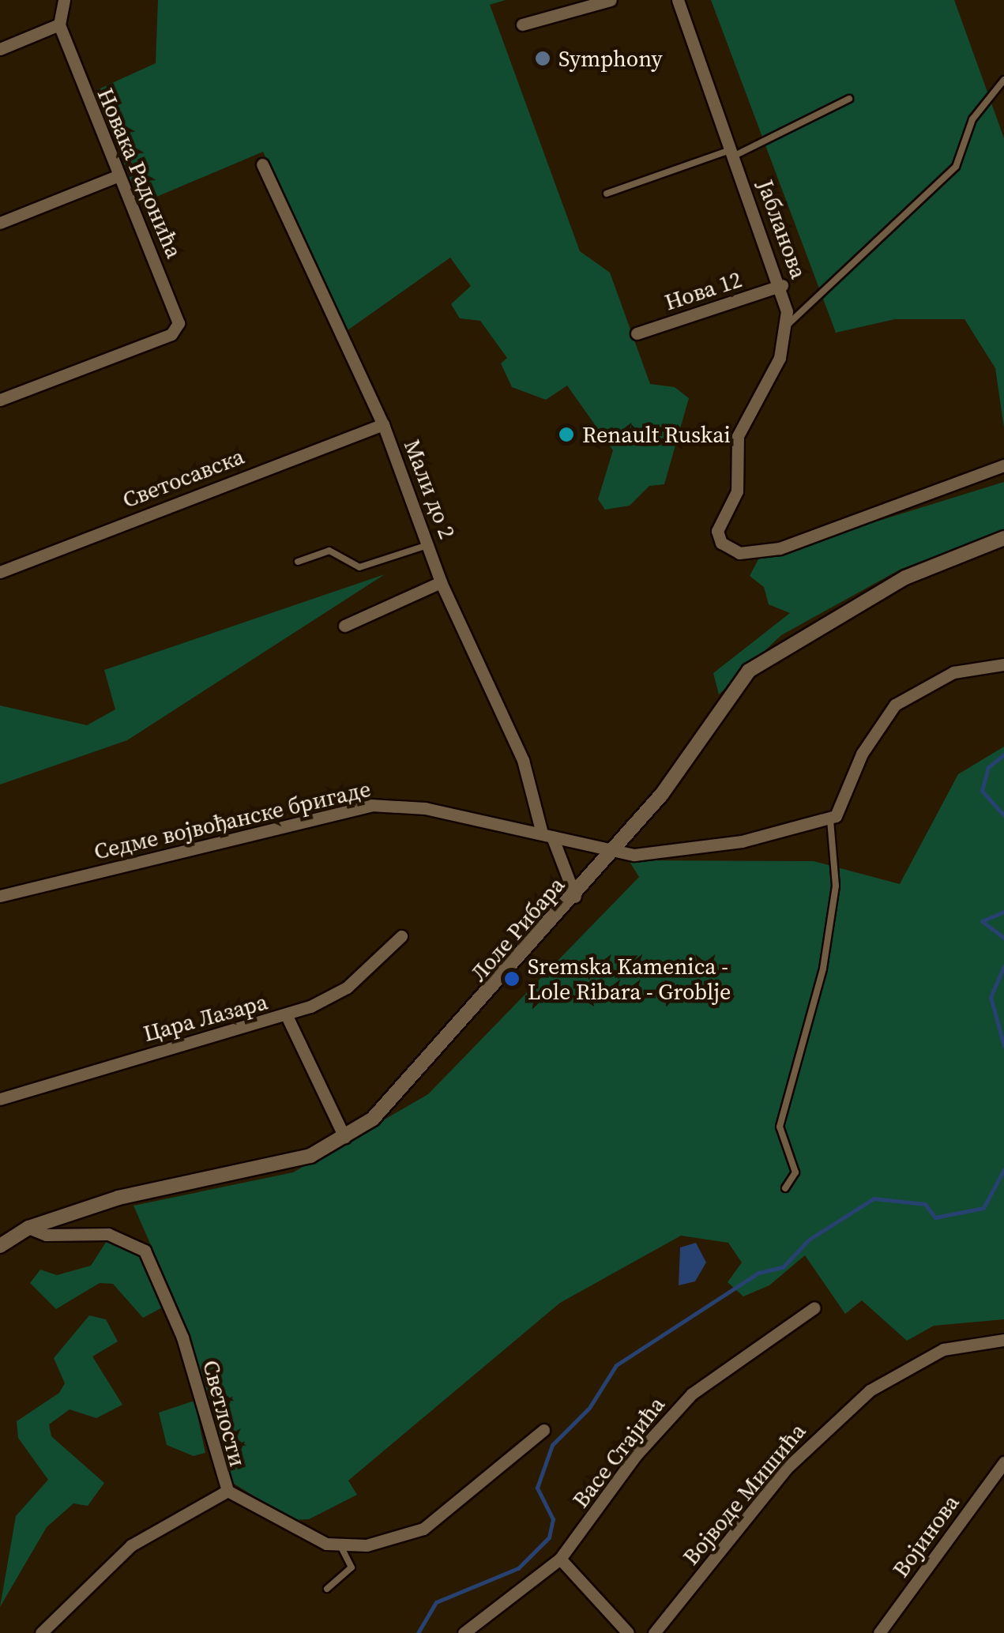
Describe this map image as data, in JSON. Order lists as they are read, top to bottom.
{
  "streets": {
    "street": [
      "Новака Радонића",
      "Јабланова",
      "Нова 12",
      "Светосавска",
      "Мали до 2",
      "Седме војвођанске бригаде",
      "Лоле Рибара",
      "Цара Лазара",
      "Светлости",
      "Васе Стајића",
      "Војводе Мишића",
      "Војинова"
    ]
  },
  "crossings": [
    ["Јабланова", "Нова 12"],
    ["Светосавска", "Мали до 2"],
    ["Мали до 2", "Седме војвођанске бригаде"],
    ["Мали до 2", "Лоле Рибара"],
    ["Седме војвођанске бригаде", "Лоле Рибара"],
    ["Лоле Рибара", "Светлости"]
  ],
  "places": ["Symphony", "Renault Ruskai", "Sremska Kamenica - Lole Ribara - Groblje"]
}
